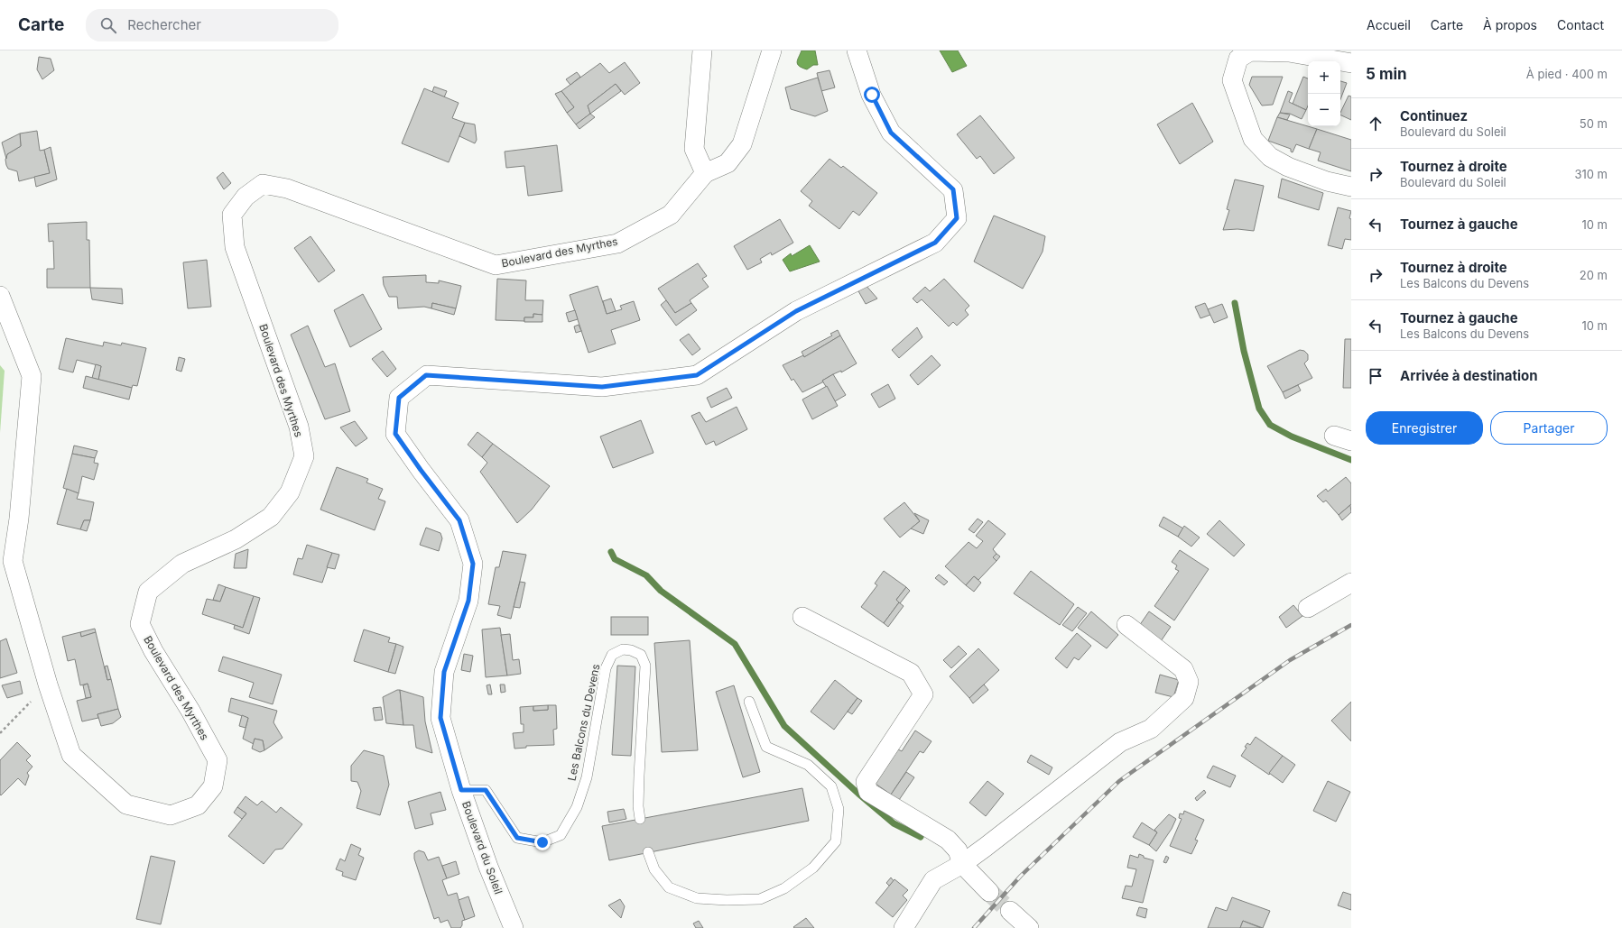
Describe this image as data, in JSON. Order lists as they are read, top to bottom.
{
  "streets": {
    "street": ["Boulevard des Myrthes", "Boulevard du Soleil"],
    "lane": ["Les Balcons du Devens"]
  },
  "crossings": [
    ["Les Balcons du Devens", "Boulevard du Soleil"]
  ],
  "page": {
    "header": "Carte",
    "search": "Rechercher",
    "nav": [
      "Accueil",
      "Carte",
      "À propos",
      "Contact"
    ],
    "heading": ["5 min", "À pied · 400 m"],
    "map_buttons": ["+", "−"],
    "list": [
      ["Continuez", "Boulevard du Soleil", "50 m"],
      ["Tournez à droite", "Boulevard du Soleil", "310 m"],
      ["Tournez à gauche", "10 m"],
      ["Tournez à droite", "Les Balcons du Devens", "20 m"],
      ["Tournez à gauche", "Les Balcons du Devens", "10 m"],
      "Arrivée à destination"
    ],
    "buttons": ["Enregistrer", "Partager"]
  }
}
